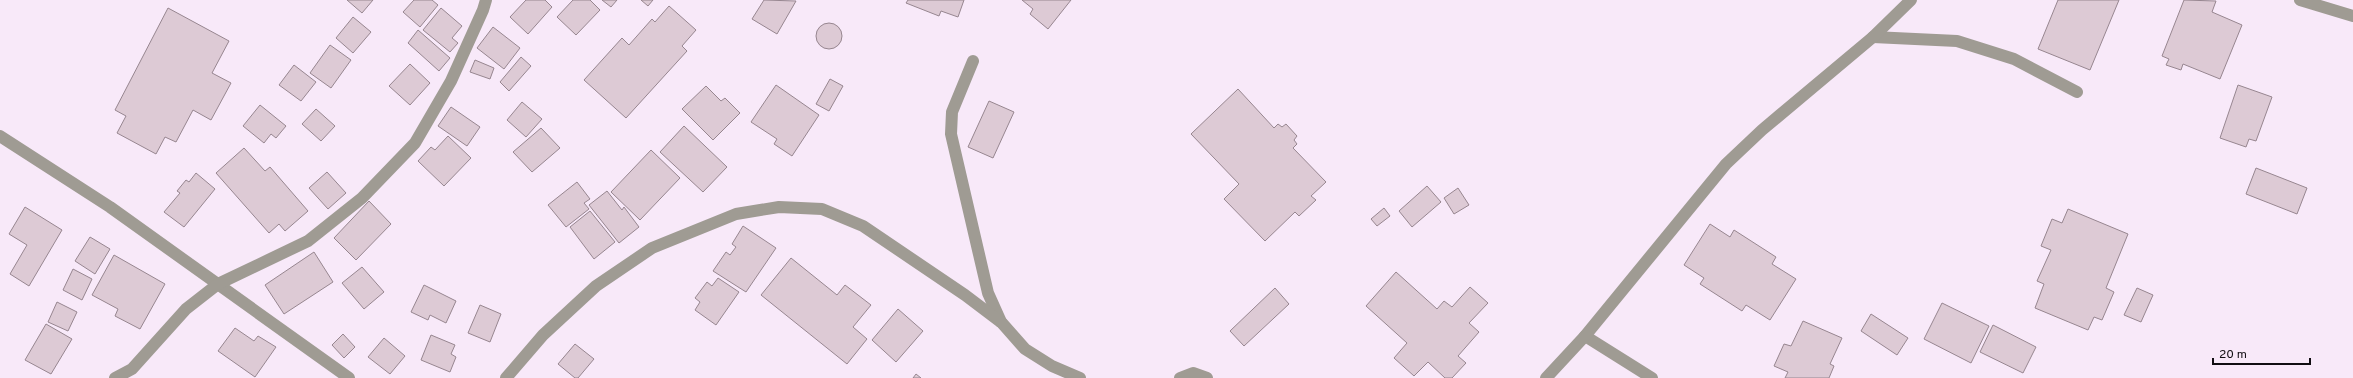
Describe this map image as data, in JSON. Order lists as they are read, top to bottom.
{
  "scale_bar": "20 m"
}
